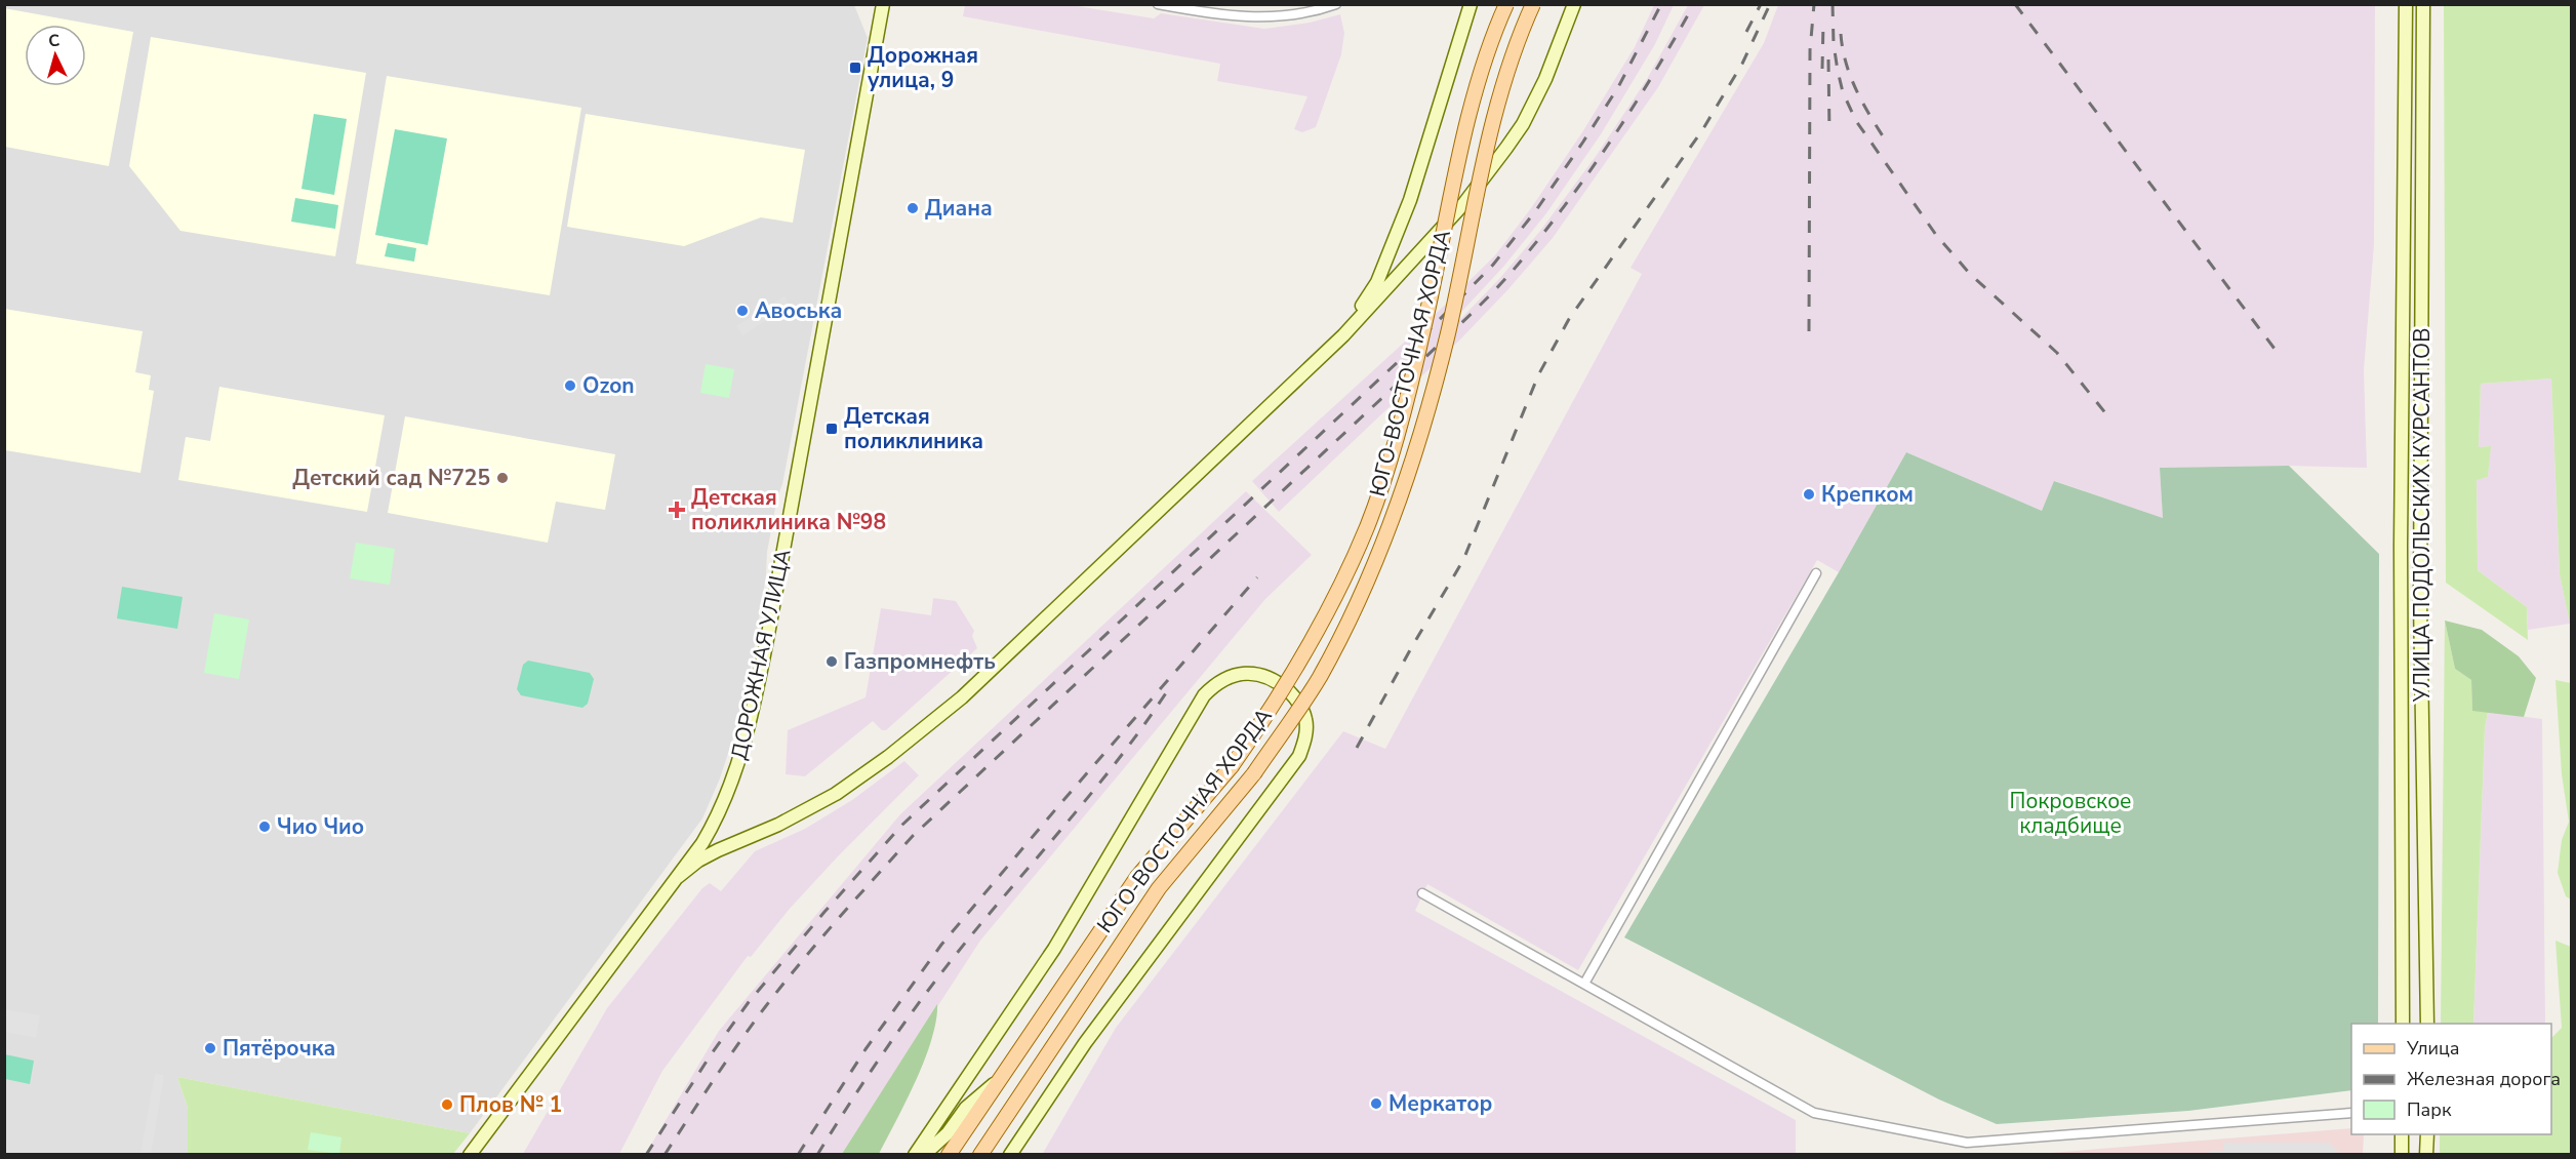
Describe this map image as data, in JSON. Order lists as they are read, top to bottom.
{
  "streets": {
    "main road": ["ЮГО-ВОСТОЧНАЯ ХОРДА", "УЛИЦА ПОДОЛЬСКИХ КУРСАНТОВ", "ДОРОЖНАЯ УЛИЦА"]
  },
  "parks": ["Покровское кладбище"],
  "places": {
    "transit": ["Дорожная улица, 9", "Детская поликлиника"],
    "other": [
      "Диана",
      "Авоська",
      "Ozon",
      "Детский сад №725",
      "Крепком",
      "Газпромнефть",
      "Чио Чио",
      "Пятёрочка",
      "Меркатор",
      "Плов № 1"
    ],
    "health": ["Детская поликлиника №98"]
  },
  "legend": ["Улица", "Железная дорога", "Парк"],
  "north": "top"
}
